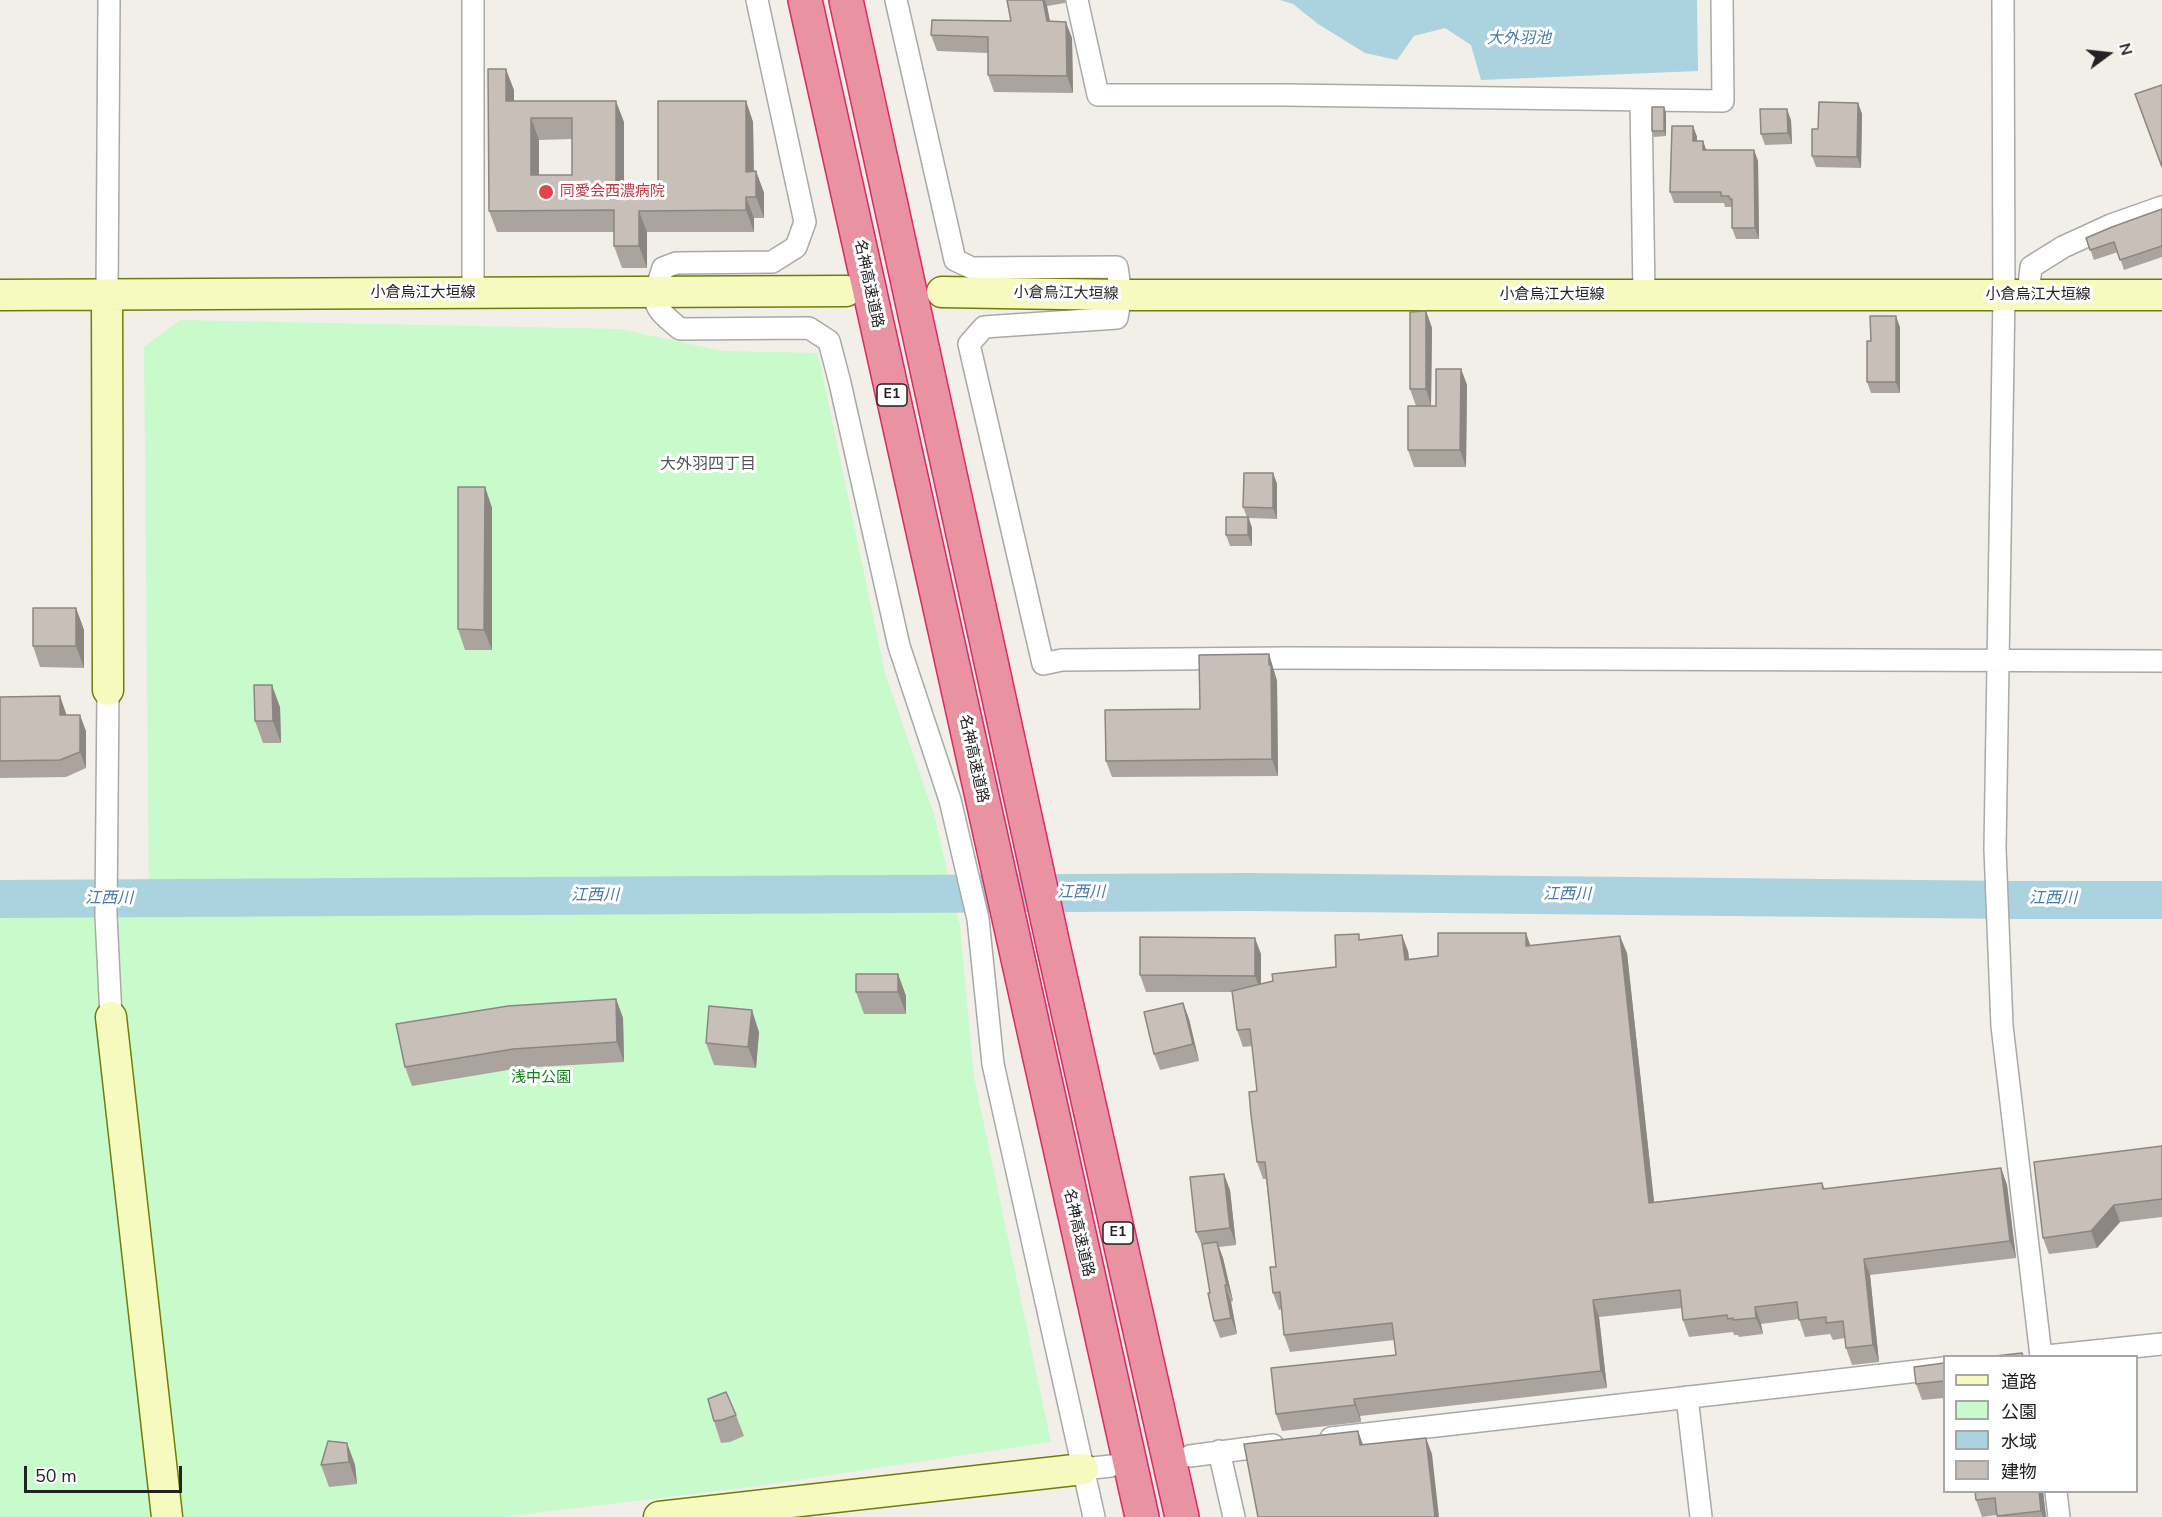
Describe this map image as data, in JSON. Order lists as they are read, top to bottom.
{
  "streets": {
    "highway": ["名神高速道路", "E1"],
    "main road": ["小倉烏江大垣線"]
  },
  "districts": ["大外羽四丁目"],
  "water": ["大外羽池", "江西川"],
  "parks": ["浅中公園"],
  "places": ["同愛会西濃病院"],
  "legend": [
    "道路",
    "公園",
    "水域",
    "建物"
  ],
  "scale_bar": "50 m",
  "north": "right"
}
